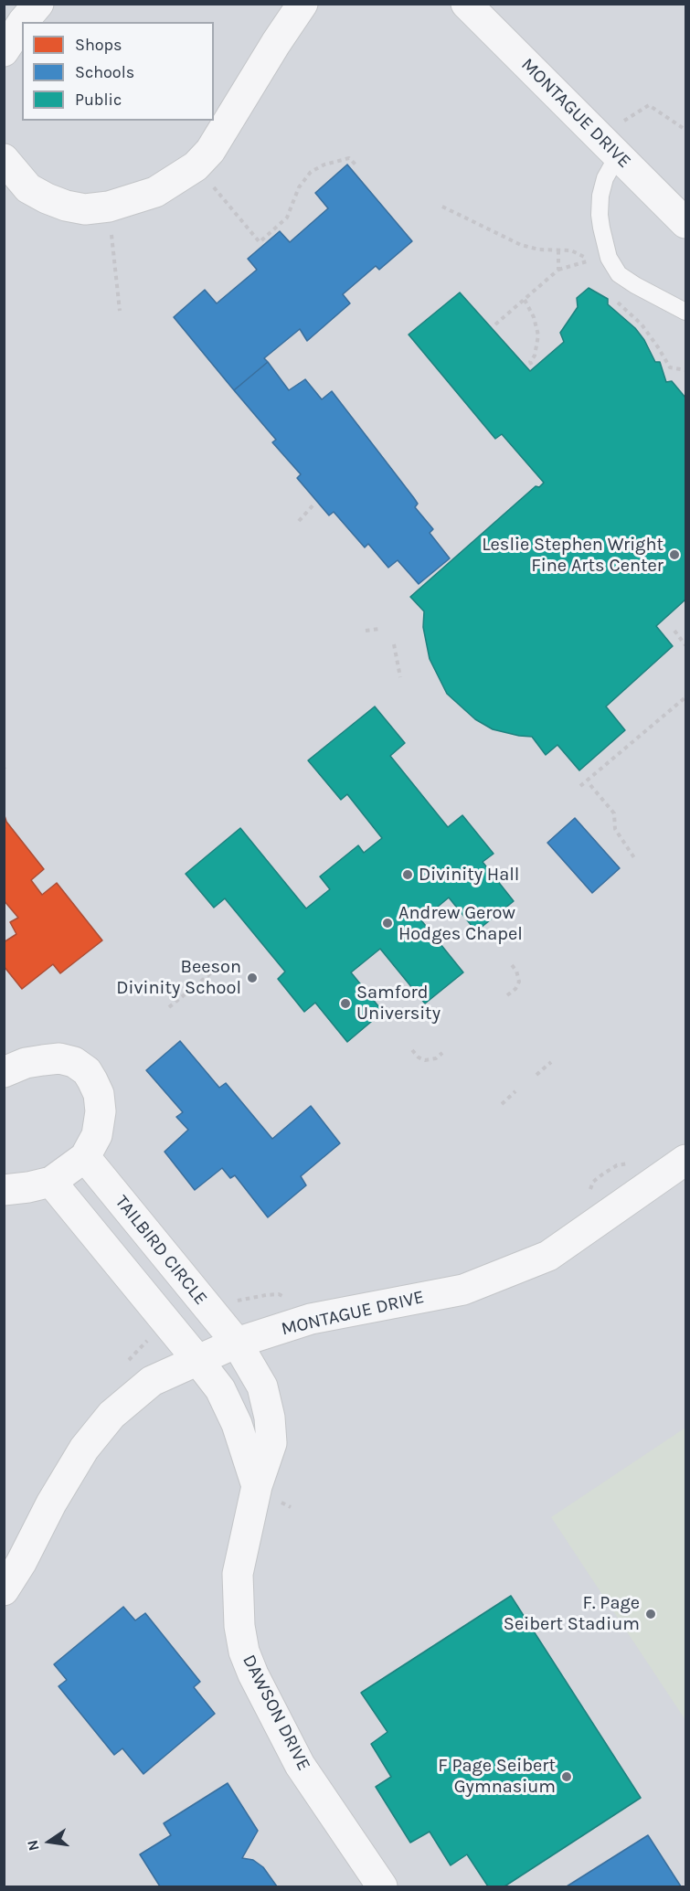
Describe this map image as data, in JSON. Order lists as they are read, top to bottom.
{
  "streets": {
    "street": ["MONTAGUE DRIVE", "TAILBIRD CIRCLE", "DAWSON DRIVE"]
  },
  "crossings": [
    ["MONTAGUE DRIVE", "TAILBIRD CIRCLE"],
    ["MONTAGUE DRIVE", "DAWSON DRIVE"],
    ["TAILBIRD CIRCLE", "DAWSON DRIVE"]
  ],
  "places": [
    "Leslie Stephen Wright Fine Arts Center",
    "Divinity Hall",
    "Andrew Gerow Hodges Chapel",
    "Beeson Divinity School",
    "Samford University",
    "F. Page Seibert Stadium",
    "F Page Seibert Gymnasium"
  ],
  "legend": ["Shops", "Schools", "Public"],
  "north": "left"
}
